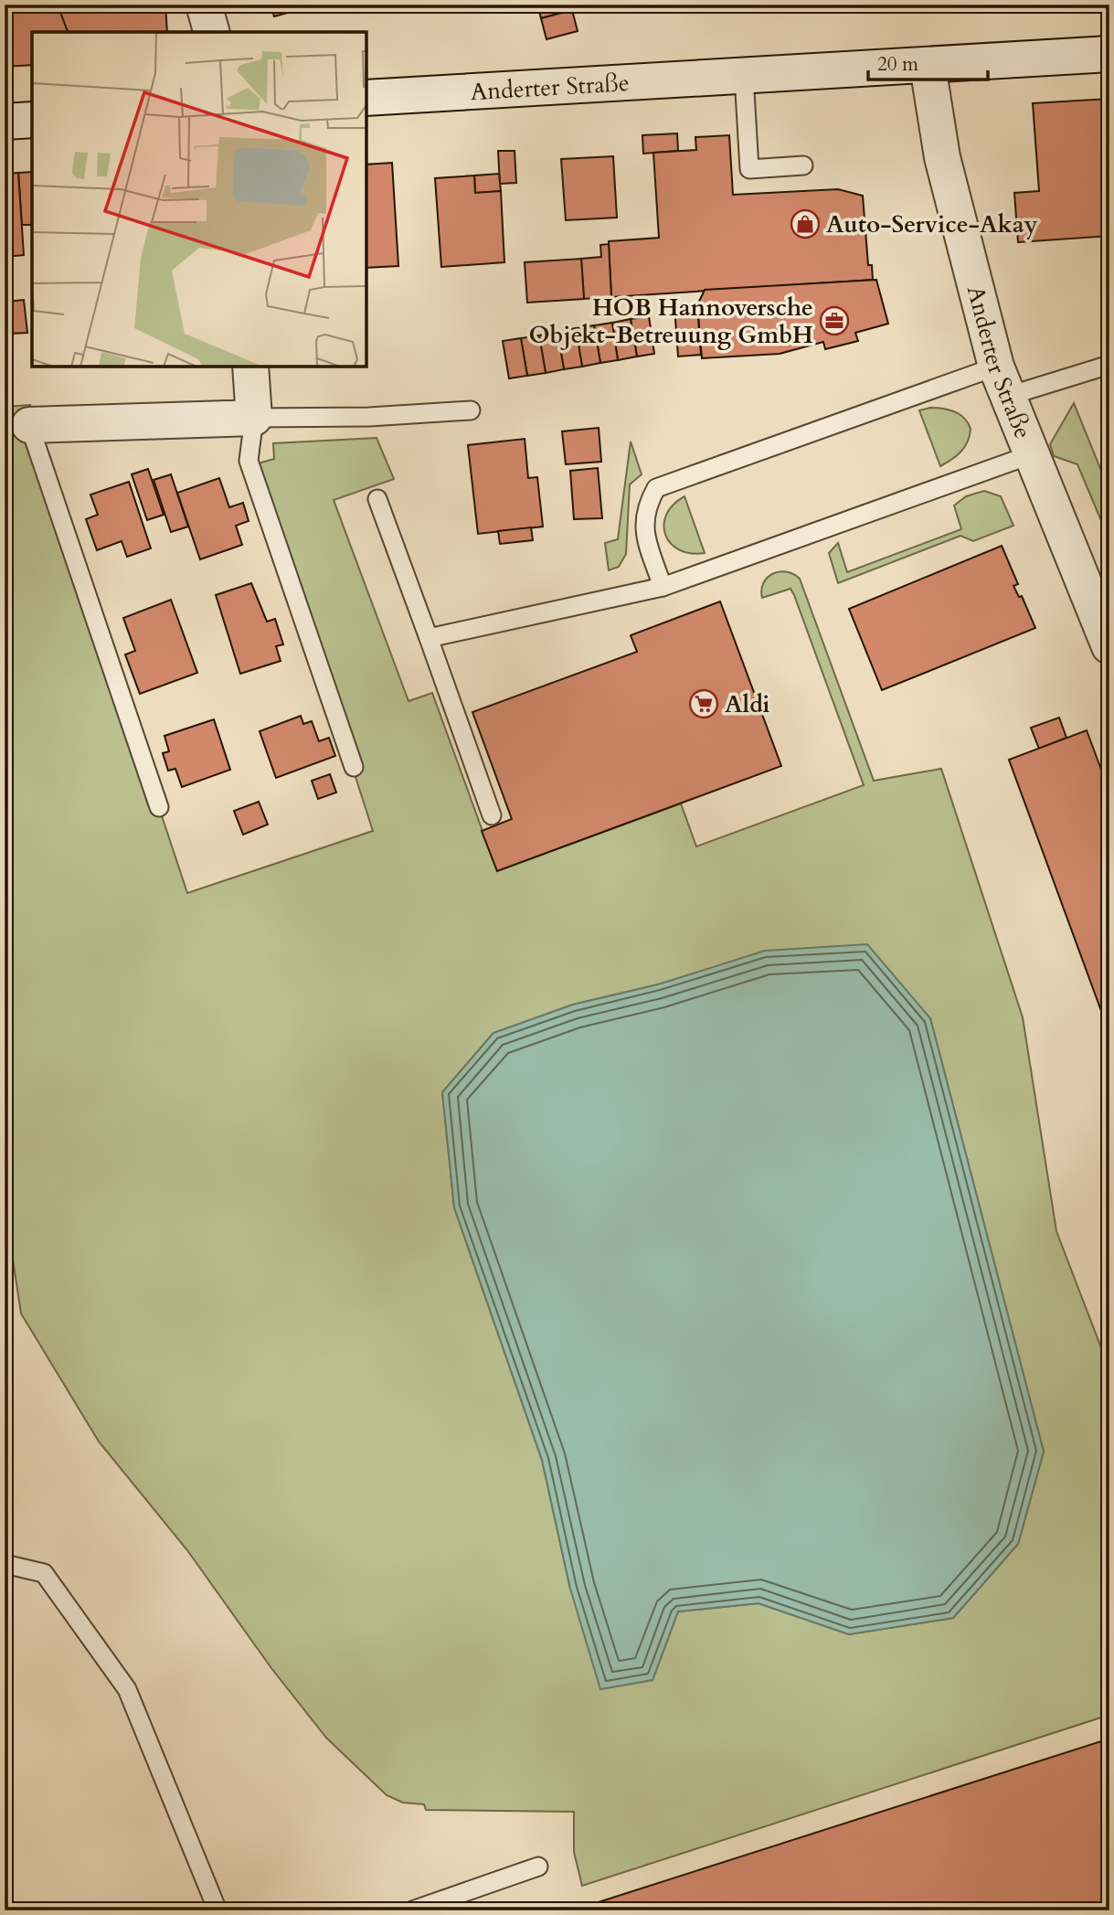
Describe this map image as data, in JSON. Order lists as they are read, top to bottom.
{
  "streets": {
    "street": ["Anderter Straße"]
  },
  "places": {
    "shop": ["Auto-Service-Akay"],
    "office": ["HOB Hannoversche Objekt-Betreuung GmbH"],
    "supermarket": ["Aldi"]
  },
  "scale_bar": "20 m"
}
